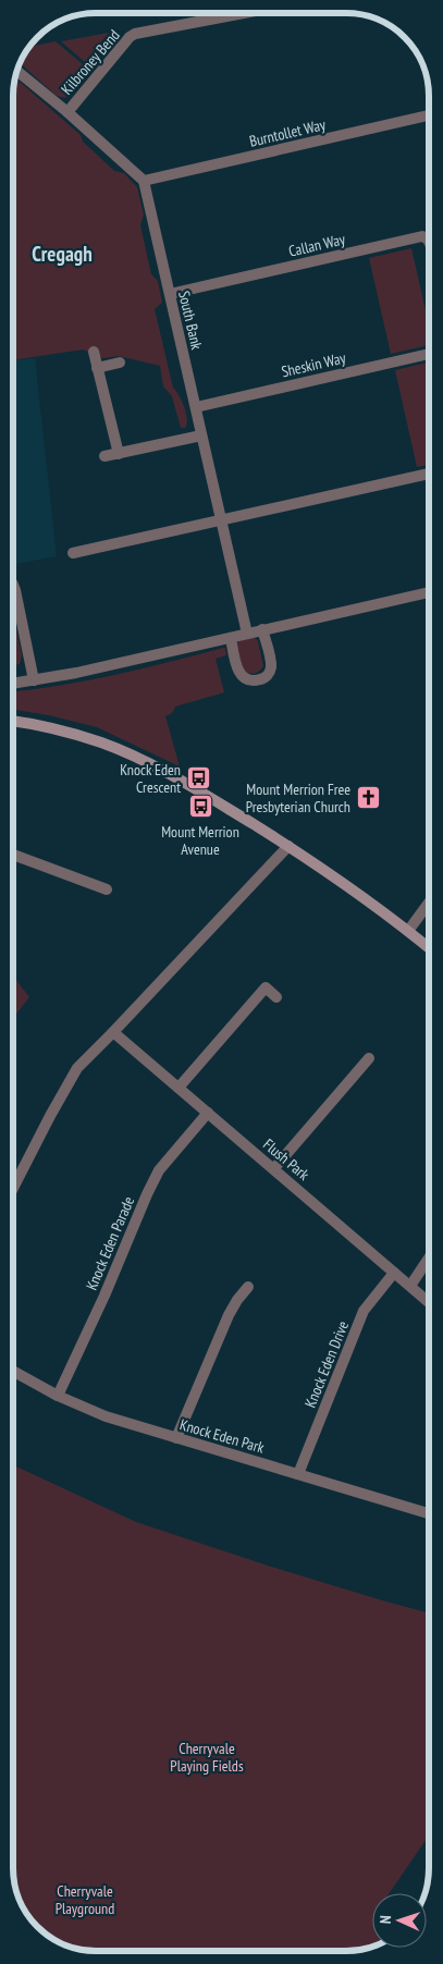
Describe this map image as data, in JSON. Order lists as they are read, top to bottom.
{
  "streets": {
    "street": [
      "Kilbroney Bend",
      "Burntollet Way",
      "Callan Way",
      "South Bank",
      "Sheskin Way",
      "Flush Park",
      "Knock Eden Parade",
      "Knock Eden Drive",
      "Knock Eden Park"
    ]
  },
  "crossings": [
    ["Burntollet Way", "South Bank"],
    ["Callan Way", "South Bank"],
    ["South Bank", "Sheskin Way"],
    ["Flush Park", "Knock Eden Parade"],
    ["Flush Park", "Knock Eden Drive"],
    ["Knock Eden Parade", "Knock Eden Park"],
    ["Knock Eden Drive", "Knock Eden Park"]
  ],
  "districts": ["Cregagh"],
  "parks": ["Cherryvale Playing Fields", "Cherryvale Playground"],
  "places": {
    "bus stop": ["Knock Eden Crescent", "Mount Merrion Avenue"],
    "church": ["Mount Merrion Free Presbyterian Church"]
  },
  "north": "left"
}
